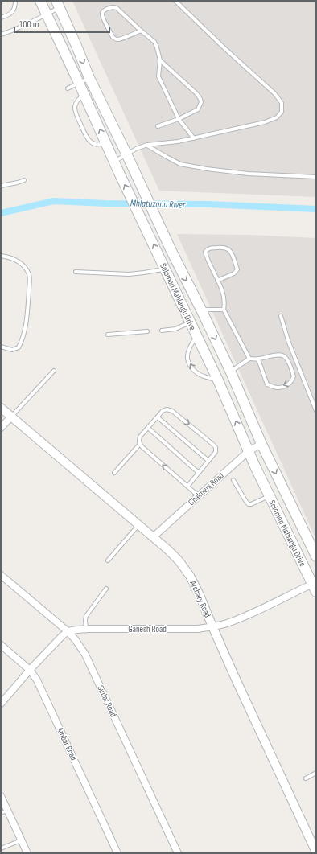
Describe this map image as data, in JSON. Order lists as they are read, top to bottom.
{
  "streets": {
    "main road": ["Solomon Mahlangu Drive"],
    "street": [
      "Chalmers Road",
      "Archary Road",
      "Ganesh Road",
      "Sirdar Road",
      "Ambar Road"
    ]
  },
  "crossings": [
    ["Solomon Mahlangu Drive", "Chalmers Road"],
    ["Solomon Mahlangu Drive", "Ganesh Road"],
    ["Chalmers Road", "Archary Road"],
    ["Archary Road", "Ganesh Road"],
    ["Ganesh Road", "Sirdar Road"]
  ],
  "water": ["Mhlatuzana River"],
  "scale_bar": "100 m"
}
